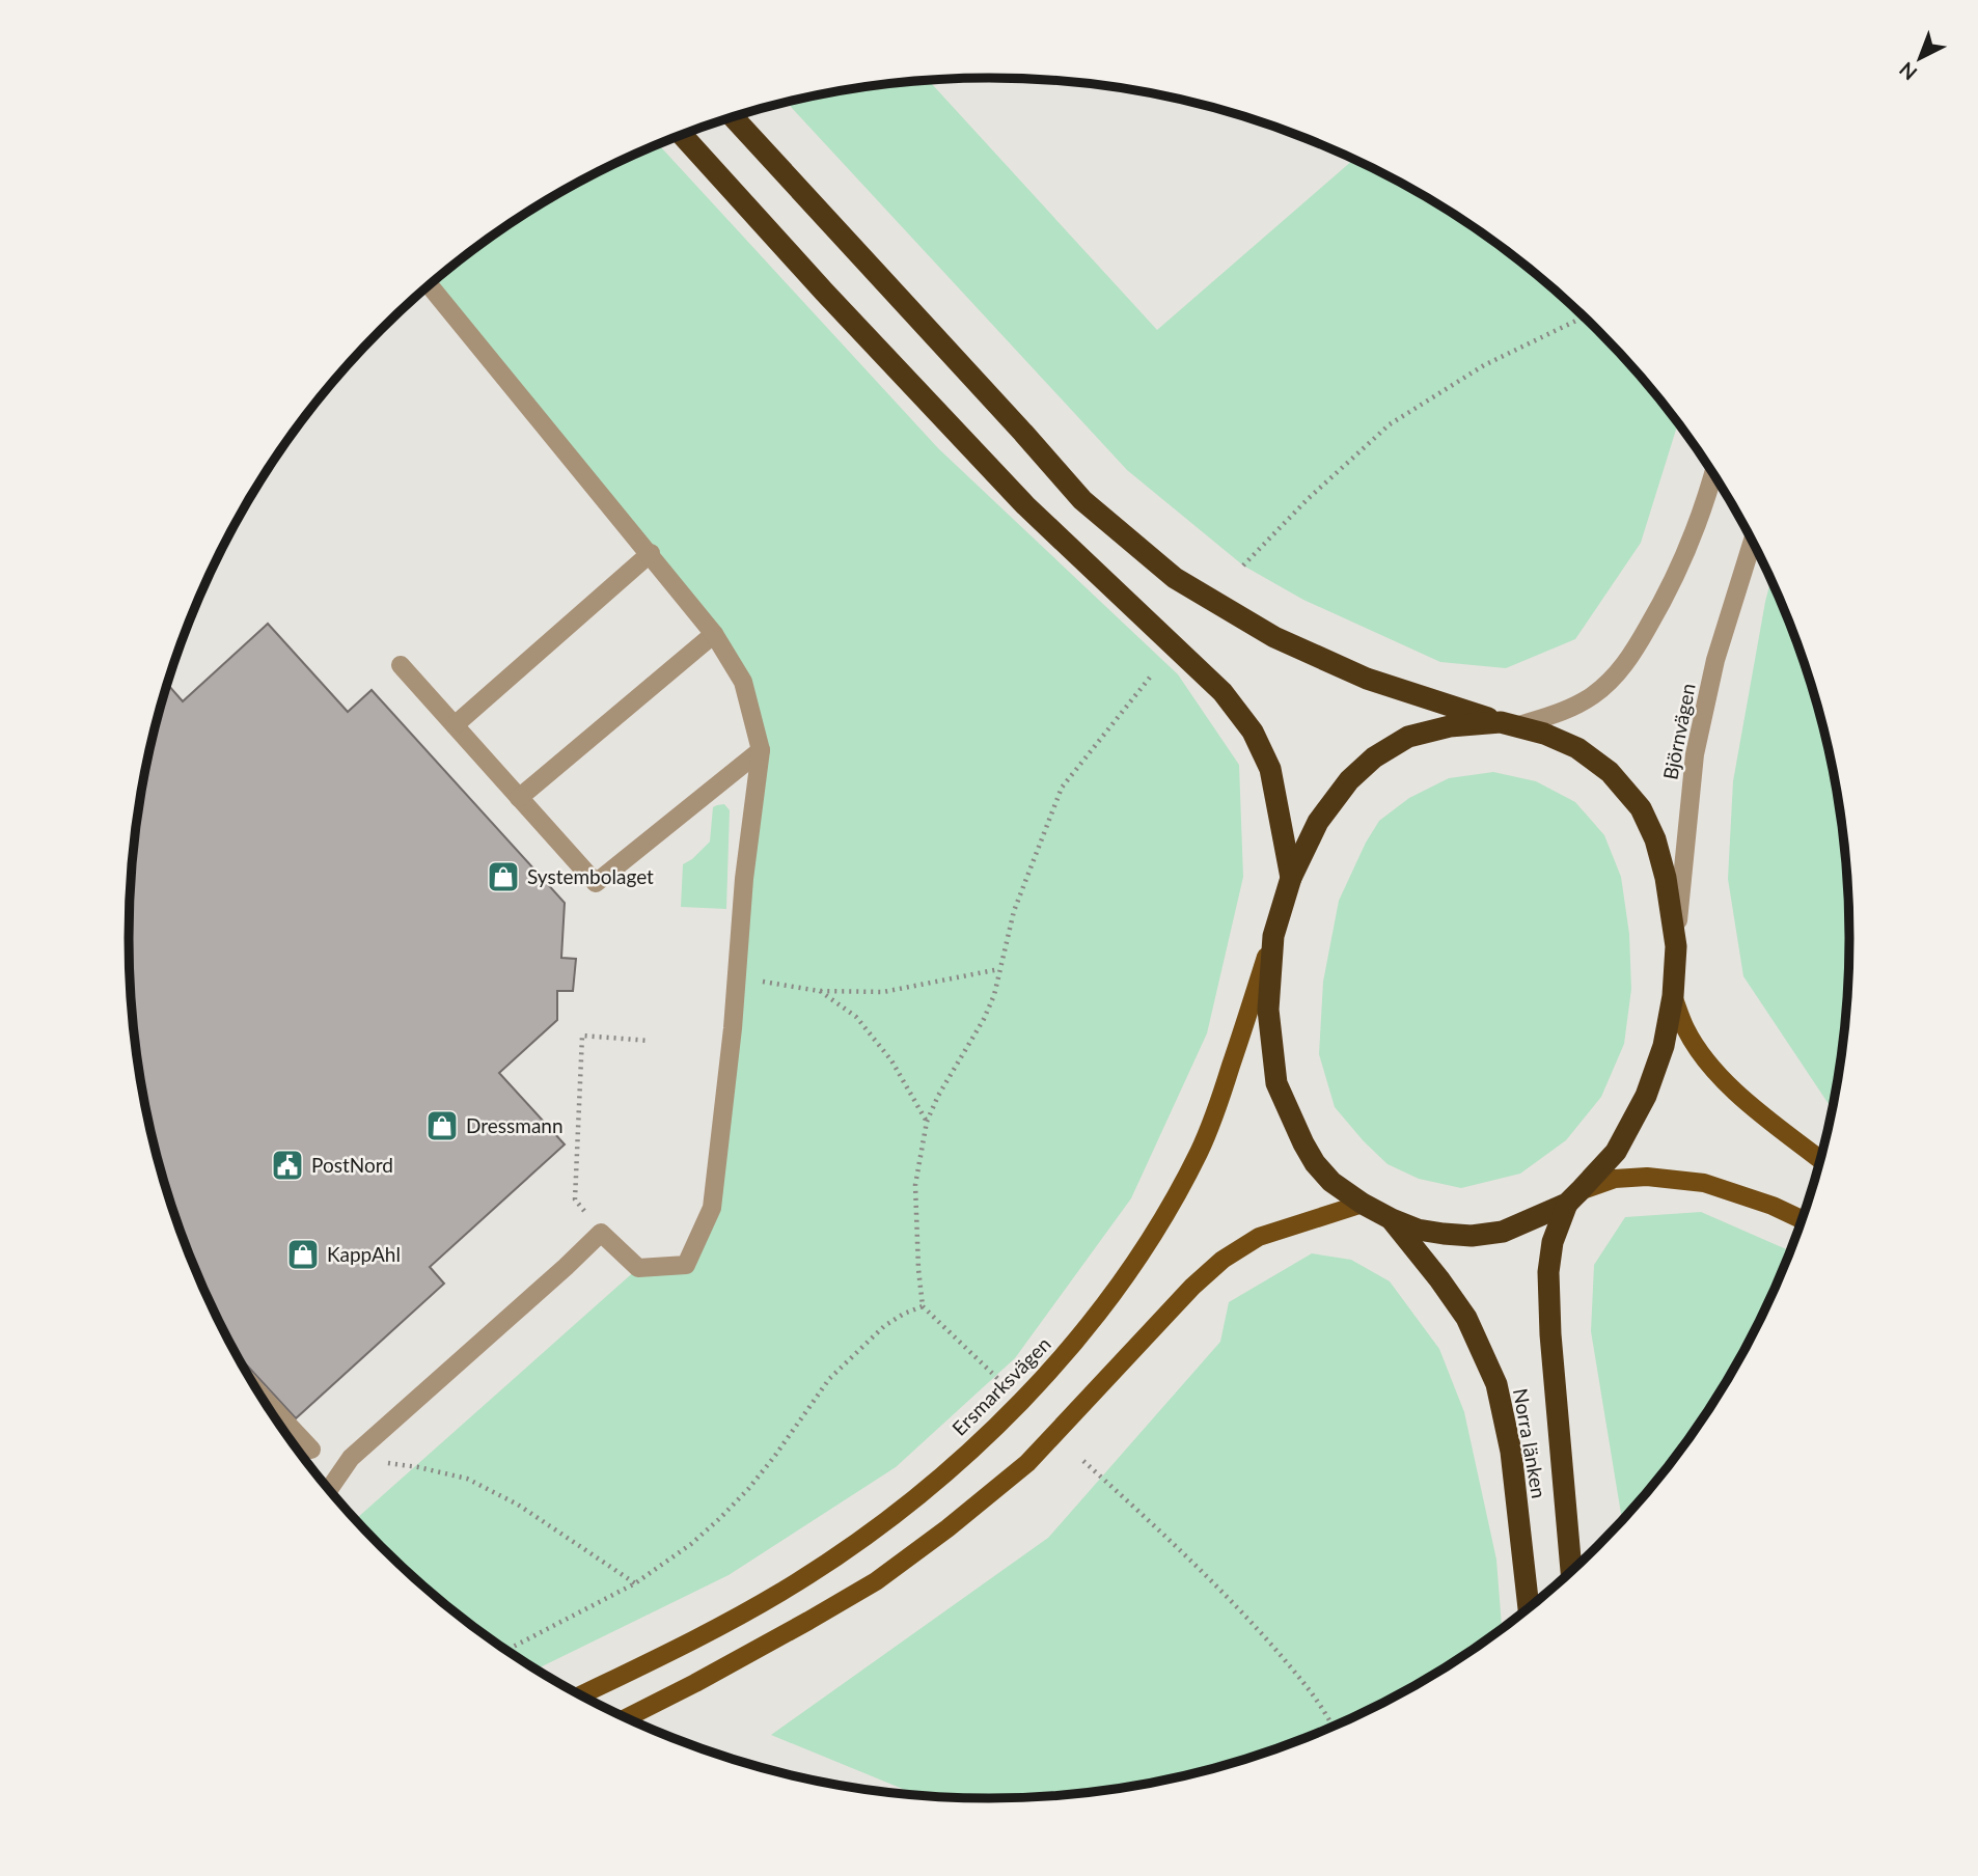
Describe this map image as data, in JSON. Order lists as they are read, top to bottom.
{
  "streets": {
    "highway": ["Norra länken"],
    "main road": ["Ersmarksvägen"],
    "street": ["Björnvägen"]
  },
  "places": {
    "shop": ["Systembolaget", "Dressmann", "KappAhl"],
    "public building": ["PostNord"]
  },
  "north": "bottom left"
}
